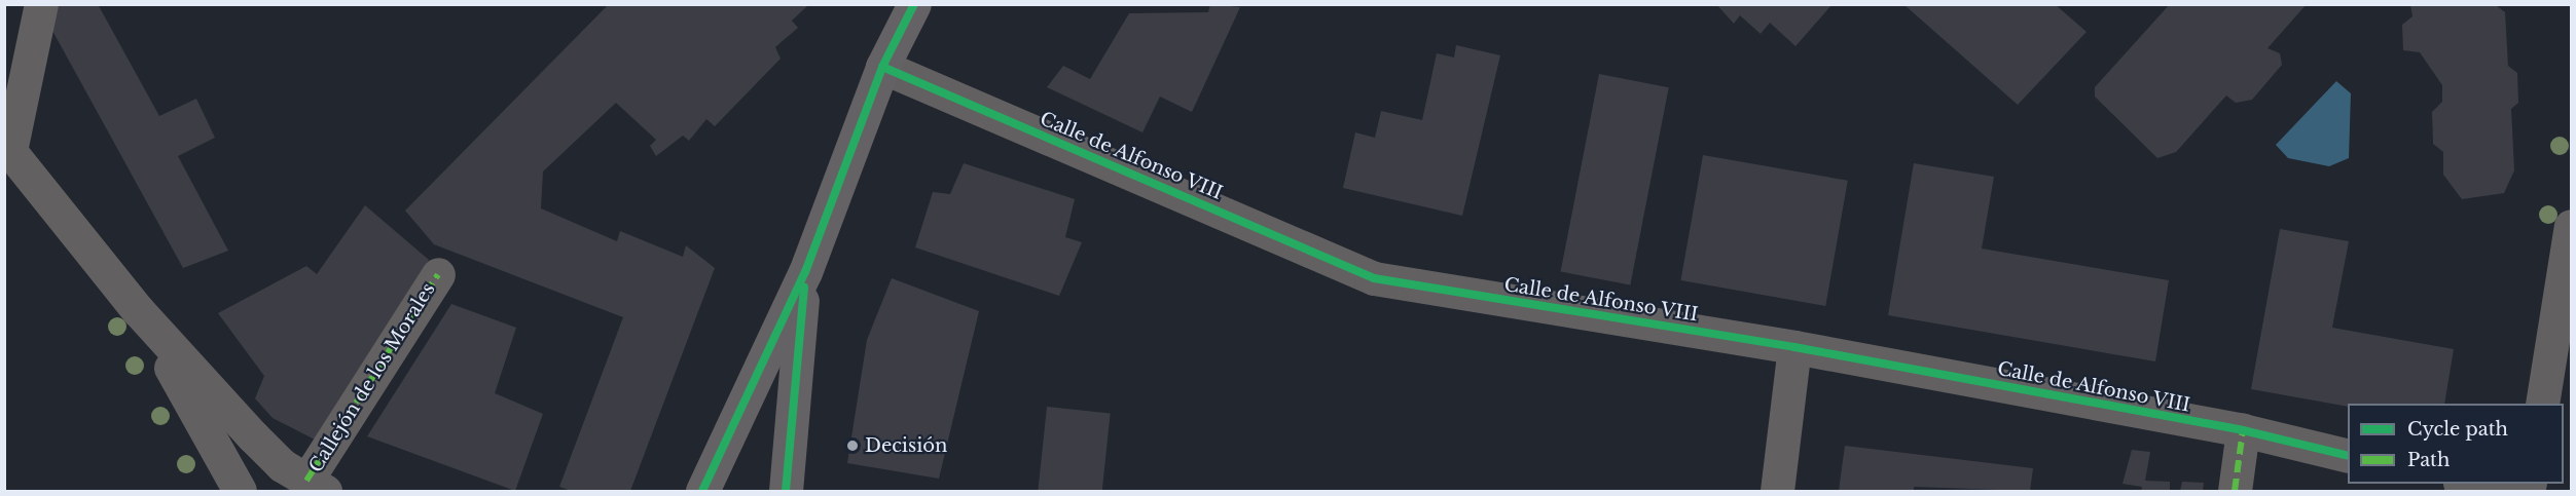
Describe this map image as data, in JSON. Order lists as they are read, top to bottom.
{
  "streets": {
    "street": ["Calle de Alfonso VIII", "Callejón de los Morales"]
  },
  "places": ["Decisión"],
  "legend": ["Cycle path", "Path"]
}
